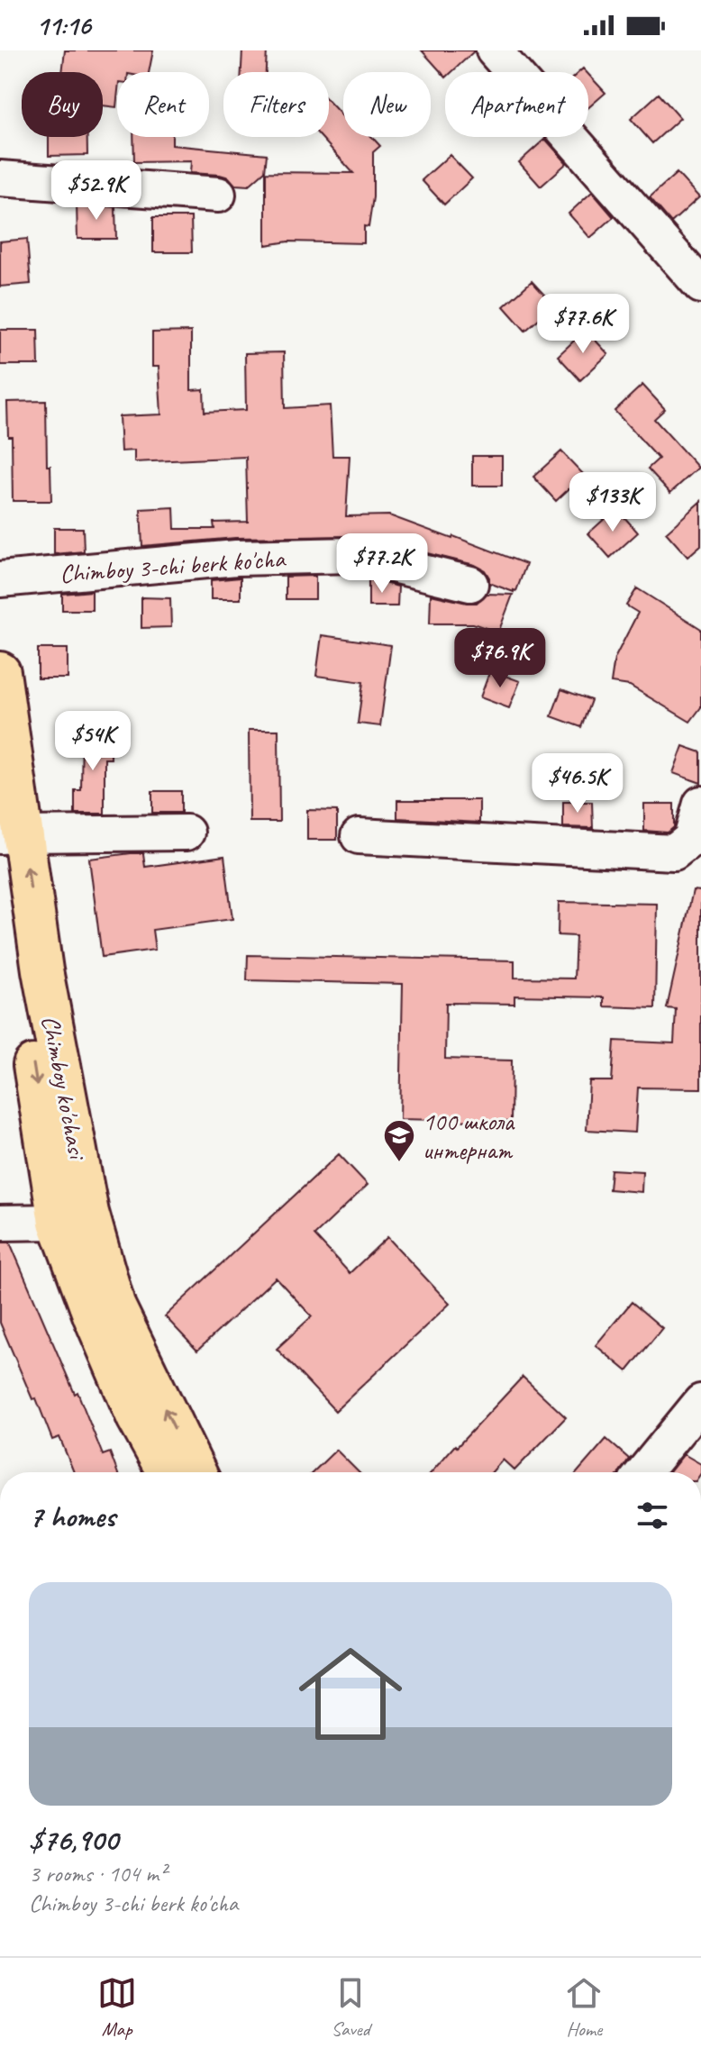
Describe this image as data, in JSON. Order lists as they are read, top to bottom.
{
  "streets": {
    "main road": ["Chimboy ko'chasi"],
    "street": ["Chimboy 3-chi berk ko'cha"]
  },
  "places": {
    "school or university": ["100 школа интернат"]
  },
  "page": {
    "status": "11:16",
    "chip": [
      "Buy",
      "Rent",
      "Filters",
      "New",
      "Apartment"
    ],
    "price": [
      "$52.9K",
      "$77.6K",
      "$133K",
      "$77.2K",
      "$76.9K",
      "$54K",
      "$46.5K"
    ],
    "heading": "7 homes",
    "list": [
      {
        "name": "$76,900",
        "note": "3 rooms · 104 m² · Chimboy 3-chi berk ko'cha"
      }
    ],
    "tabs": ["Map", "Saved", "Home"]
  }
}
